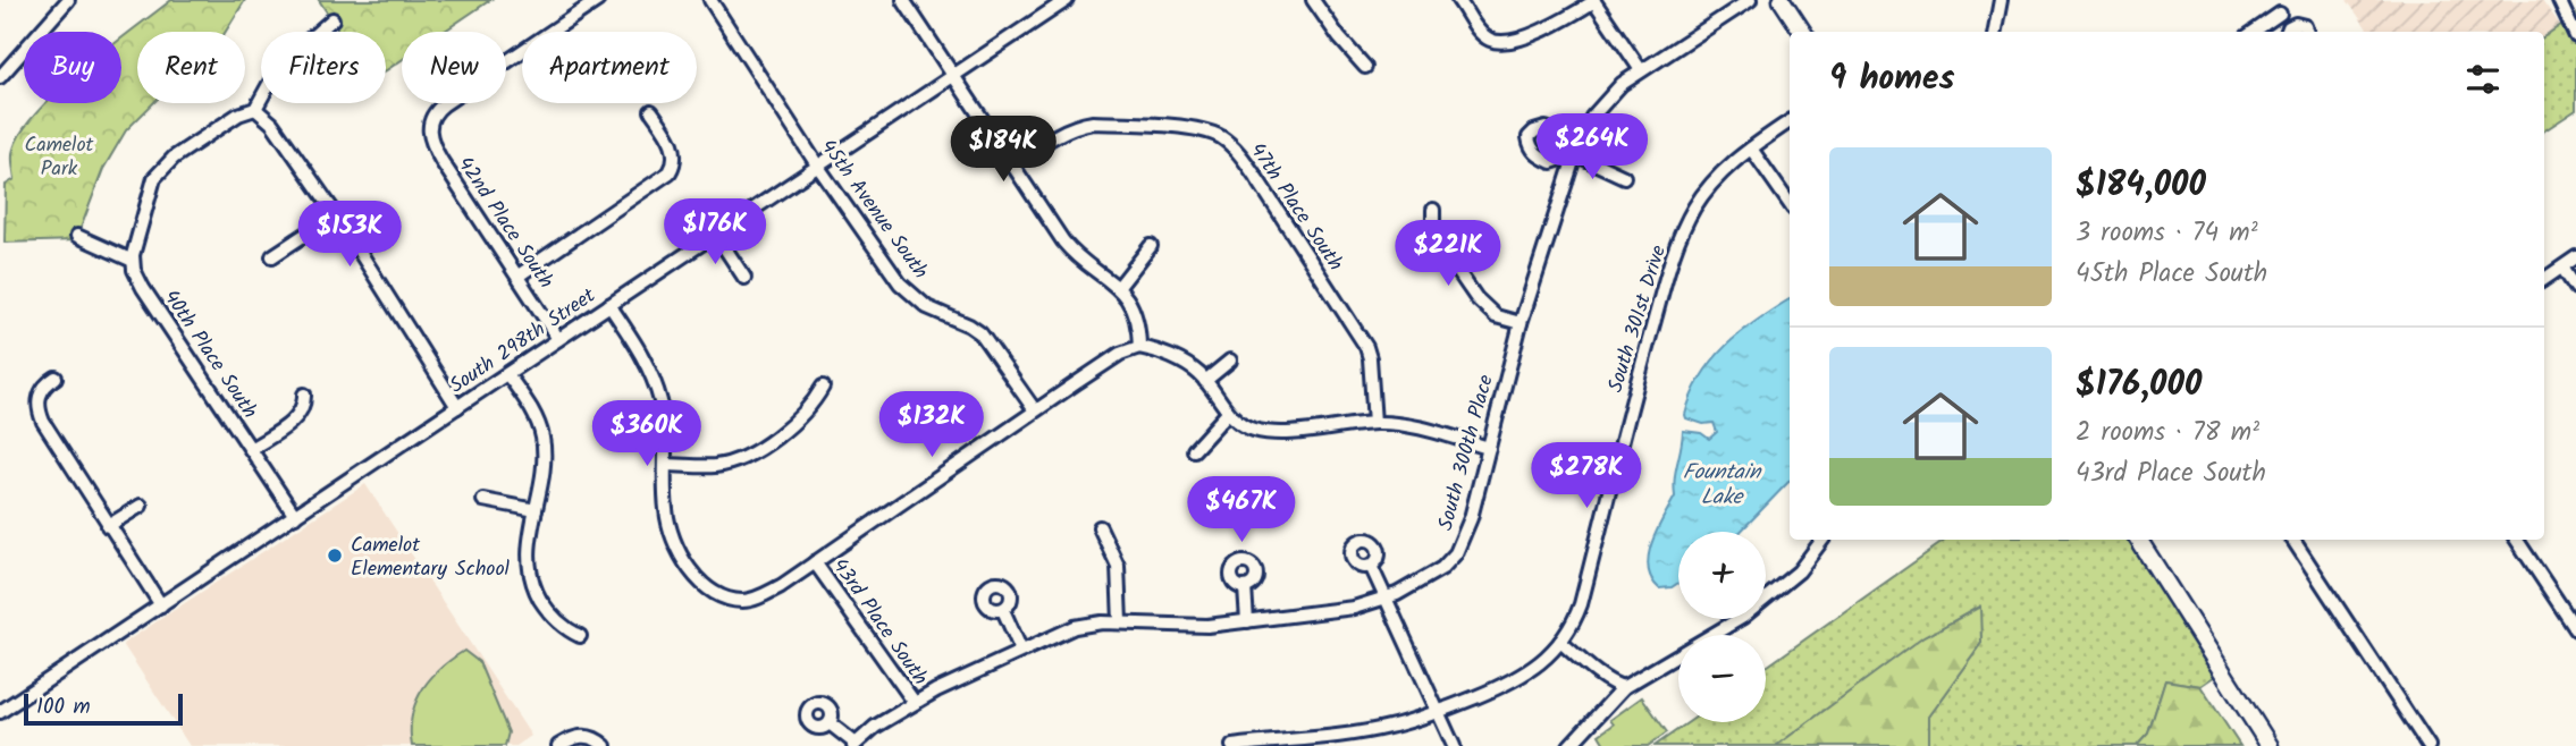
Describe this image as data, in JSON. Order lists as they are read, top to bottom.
{
  "streets": {
    "street": [
      "47th Place South",
      "45th Avenue South",
      "42nd Place South",
      "South 301st Drive",
      "South 298th Street",
      "40th Place South",
      "South 300th Place",
      "43rd Place South"
    ]
  },
  "crossings": [
    ["45th Avenue South", "South 298th Street"],
    ["42nd Place South", "South 298th Street"],
    ["South 298th Street", "40th Place South"],
    ["South 300th Place", "43rd Place South"]
  ],
  "water": ["Fountain Lake"],
  "parks": ["Camelot Park"],
  "places": ["Camelot Elementary School"],
  "scale_bar": "100 m",
  "page": {
    "chip": [
      "Buy",
      "Rent",
      "Filters",
      "New",
      "Apartment"
    ],
    "heading": "9 homes",
    "price": [
      "$264K",
      "$184K",
      "$176K",
      "$153K",
      "$221K",
      "$132K",
      "$360K",
      "$278K",
      "$467K"
    ],
    "list": [
      {
        "name": "$184,000",
        "note": "3 rooms · 74 m² · 45th Place South"
      },
      {
        "name": "$176,000",
        "note": "2 rooms · 78 m² · 43rd Place South"
      }
    ],
    "map_buttons": ["+", "−"],
    "scale": "100 m"
  }
}
